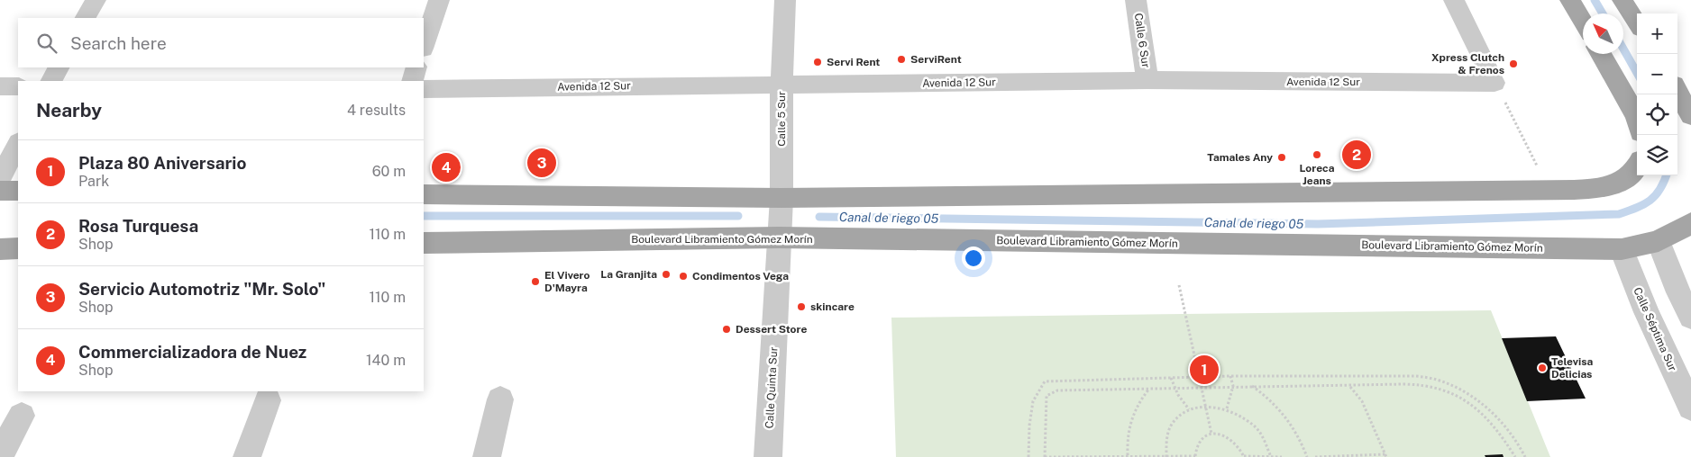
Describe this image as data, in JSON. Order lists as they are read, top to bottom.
{
  "streets": {
    "main road": ["Boulevard Libramiento Gómez Morín"],
    "street": [
      "Calle 6 Sur",
      "Avenida 12 Sur",
      "Calle 5 Sur",
      "Calle Séptima Sur",
      "Calle Quinta Sur"
    ]
  },
  "crossings": [
    ["Calle 6 Sur", "Avenida 12 Sur"],
    ["Avenida 12 Sur", "Calle 5 Sur"],
    ["Calle 5 Sur", "Boulevard Libramiento Gómez Morín"],
    ["Calle 5 Sur", "Calle Quinta Sur"],
    ["Boulevard Libramiento Gómez Morín", "Calle Séptima Sur"],
    ["Boulevard Libramiento Gómez Morín", "Calle Quinta Sur"]
  ],
  "water": ["Canal de riego 05"],
  "places": [
    "ServiRent",
    "Servi Rent",
    "Xpress Clutch & Frenos",
    "Loreca Jeans",
    "Tamales Any",
    "La Granjita",
    "Condimentos Vega",
    "El Vivero D'Mayra",
    "skincare",
    "Dessert Store",
    "Televisa Delicias"
  ],
  "north": "top left",
  "page": {
    "map_buttons": ["+", "−"],
    "search": "Search here",
    "heading": ["Nearby", "4 results"],
    "pins": [
      "2",
      "3",
      "4",
      "1"
    ],
    "list": [
      {
        "mark": "1",
        "name": "Plaza 80 Aniversario",
        "note": "Park",
        "value": "60 m"
      },
      {
        "mark": "2",
        "name": "Rosa Turquesa",
        "note": "Shop",
        "value": "110 m"
      },
      {
        "mark": "3",
        "name": "Servicio Automotriz \"Mr. Solo\"",
        "note": "Shop",
        "value": "110 m"
      },
      {
        "mark": "4",
        "name": "Commercializadora de Nuez",
        "note": "Shop",
        "value": "140 m"
      }
    ]
  }
}
